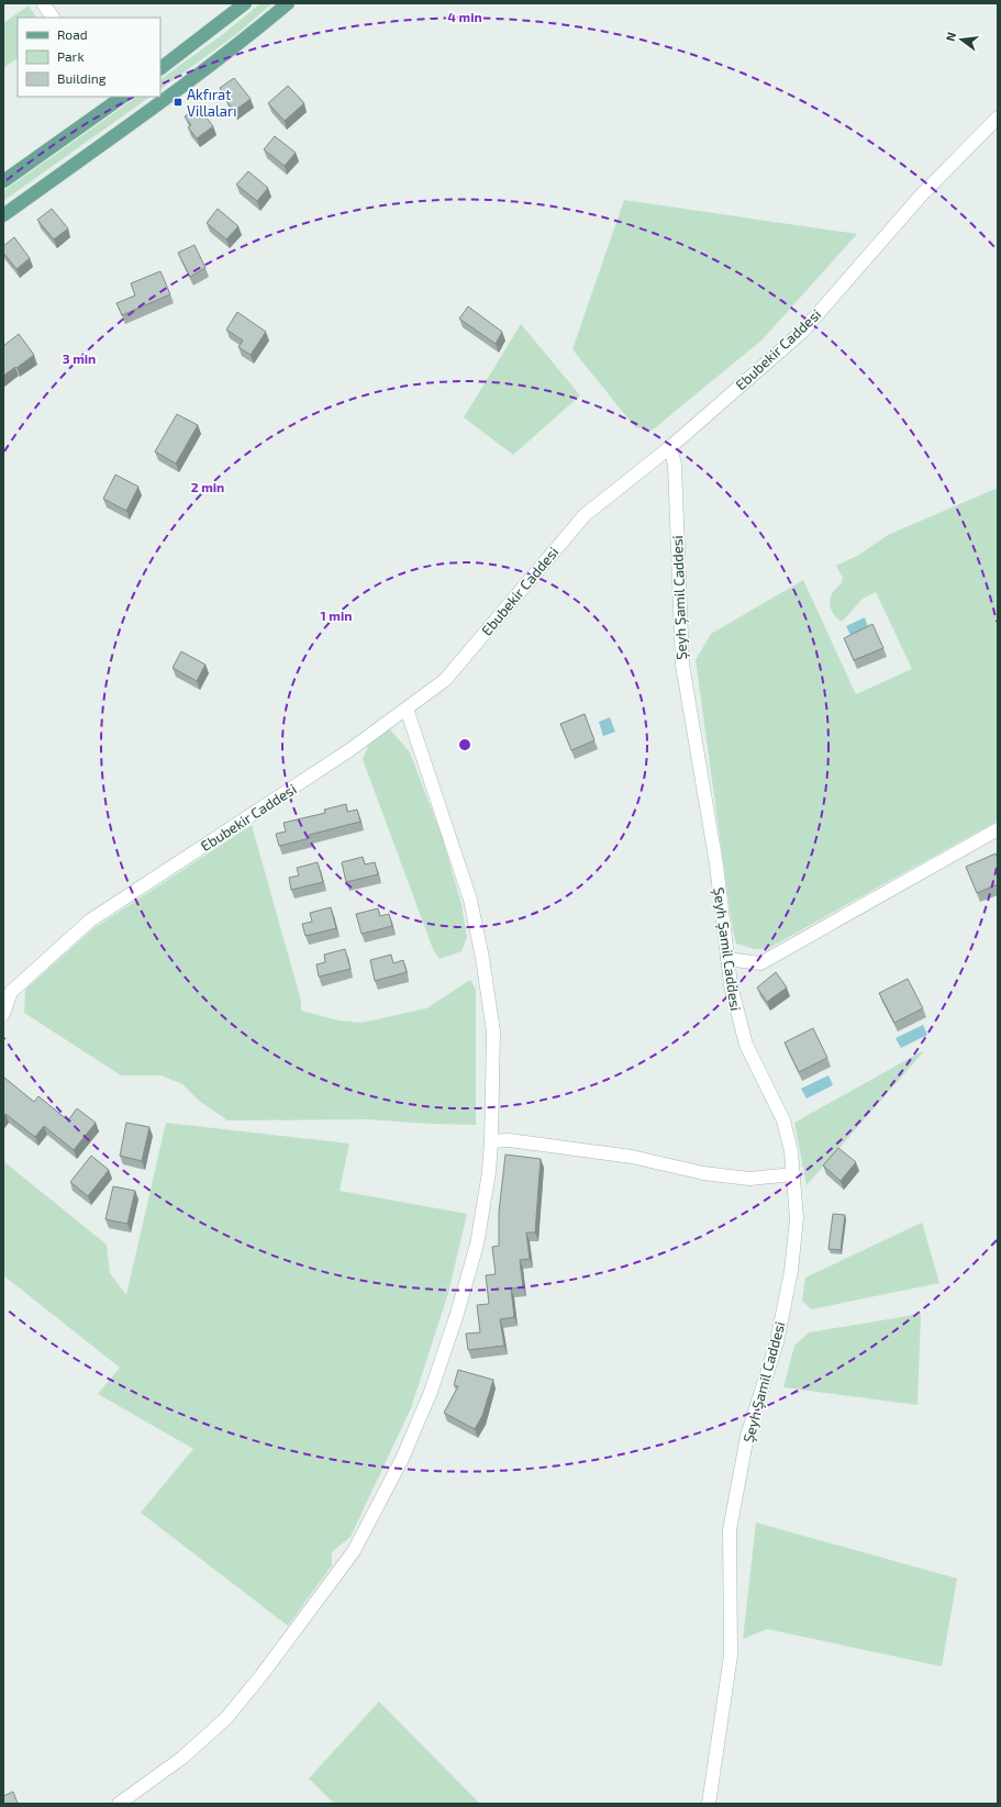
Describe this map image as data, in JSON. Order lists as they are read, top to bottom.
{
  "streets": {
    "street": ["Ebubekir Caddesi", "Şeyh Şamil Caddesi"]
  },
  "crossings": [
    ["Ebubekir Caddesi", "Şeyh Şamil Caddesi"]
  ],
  "places": {
    "transit": ["Akfırat Villaları"]
  },
  "legend": ["Road", "Park", "Building"],
  "north": "left",
  "rings": [
    "4 min",
    "3 min",
    "2 min",
    "1 min"
  ]
}
